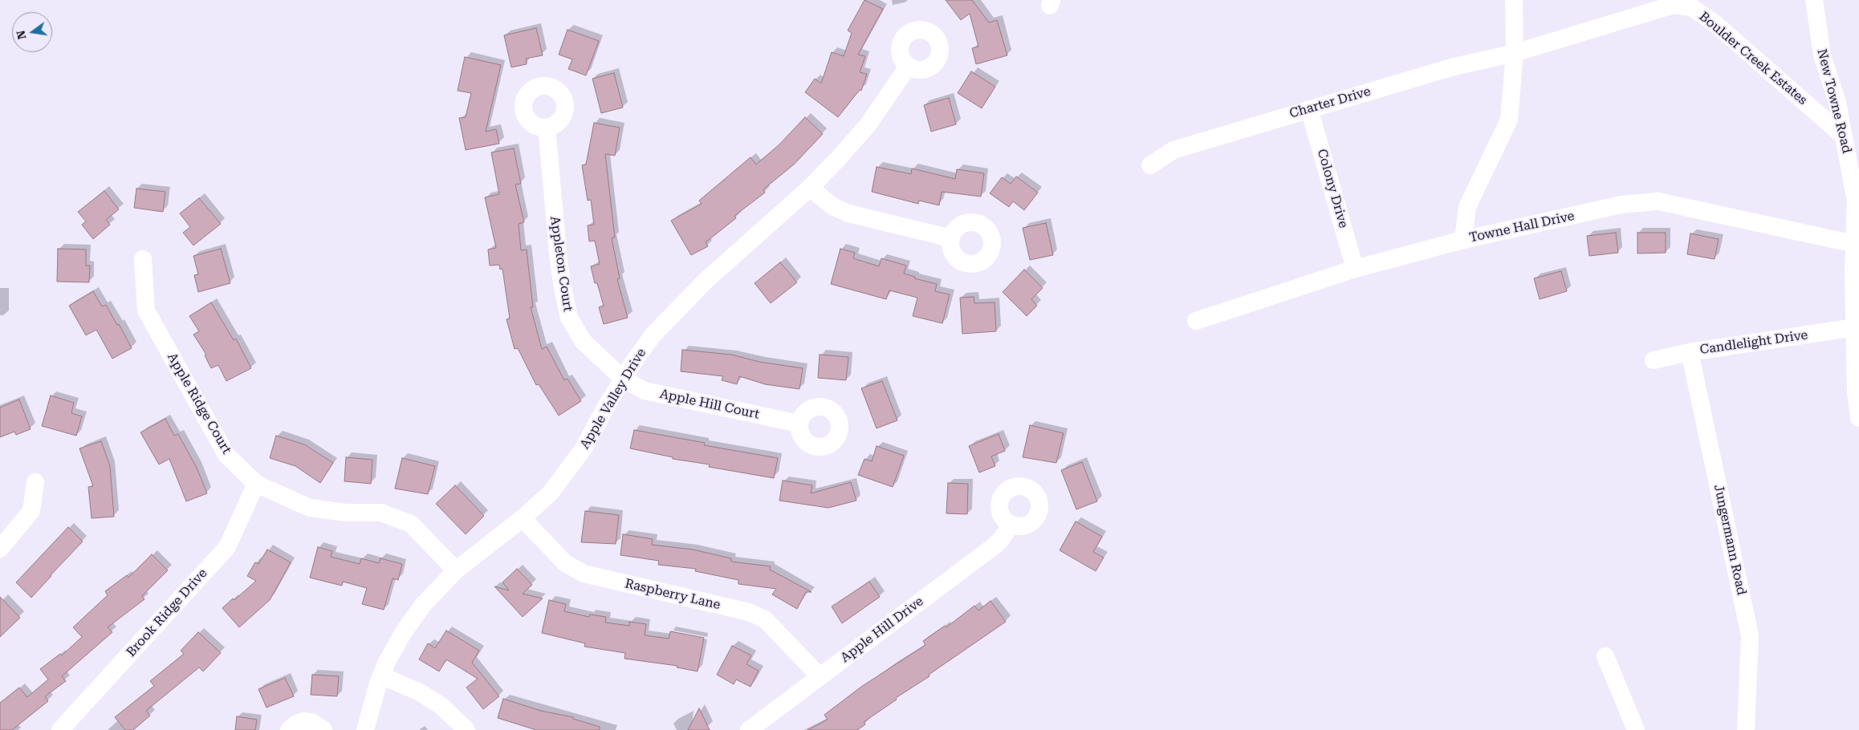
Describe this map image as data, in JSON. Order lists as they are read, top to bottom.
{
  "streets": {
    "street": [
      "Boulder Creek Estates",
      "New Towne Road",
      "Charter Drive",
      "Colony Drive",
      "Towne Hall Drive",
      "Appleton Court",
      "Candlelight Drive",
      "Apple Valley Drive",
      "Apple Ridge Court",
      "Apple Hill Court",
      "Jungermann Road",
      "Raspberry Lane",
      "Brook Ridge Drive",
      "Apple Hill Drive"
    ]
  },
  "crossings": [
    ["Boulder Creek Estates", "New Towne Road"],
    ["Boulder Creek Estates", "Charter Drive"],
    ["New Towne Road", "Towne Hall Drive"],
    ["New Towne Road", "Candlelight Drive"],
    ["Charter Drive", "Colony Drive"],
    ["Colony Drive", "Towne Hall Drive"],
    ["Appleton Court", "Apple Valley Drive"],
    ["Appleton Court", "Apple Hill Court"],
    ["Candlelight Drive", "Jungermann Road"],
    ["Apple Valley Drive", "Apple Ridge Court"],
    ["Apple Valley Drive", "Apple Hill Court"],
    ["Apple Valley Drive", "Raspberry Lane"],
    ["Apple Ridge Court", "Brook Ridge Drive"],
    ["Raspberry Lane", "Apple Hill Drive"]
  ],
  "north": "left"
}
